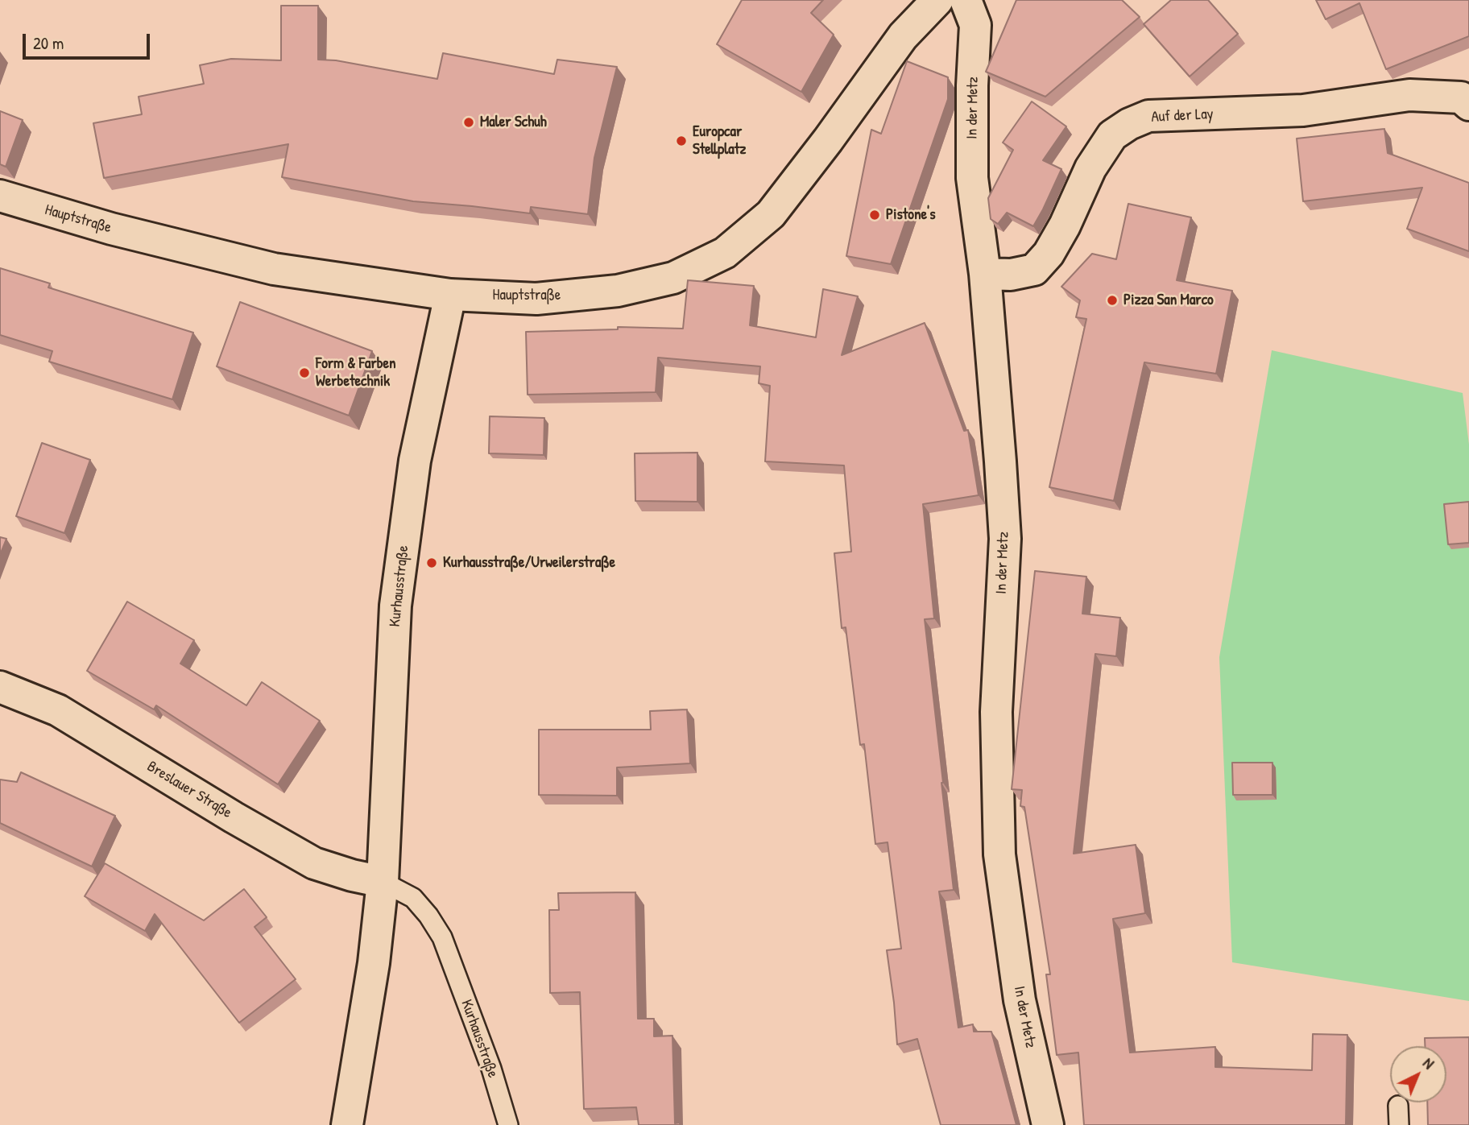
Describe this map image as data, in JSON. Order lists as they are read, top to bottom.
{
  "streets": {
    "street": [
      "In der Metz",
      "Auf der Lay",
      "Hauptstraße",
      "Kurhausstraße",
      "Breslauer Straße"
    ]
  },
  "crossings": [
    ["In der Metz", "Auf der Lay"],
    ["Hauptstraße", "Kurhausstraße"],
    ["Kurhausstraße", "Breslauer Straße"]
  ],
  "places": [
    "Maler Schuh",
    "Europcar Stellplatz",
    "Pistone's",
    "Pizza San Marco",
    "Form & Farben Werbetechnik",
    "Kurhausstraße/Urweilerstraße"
  ],
  "scale_bar": "20 m",
  "north": "top right"
}
